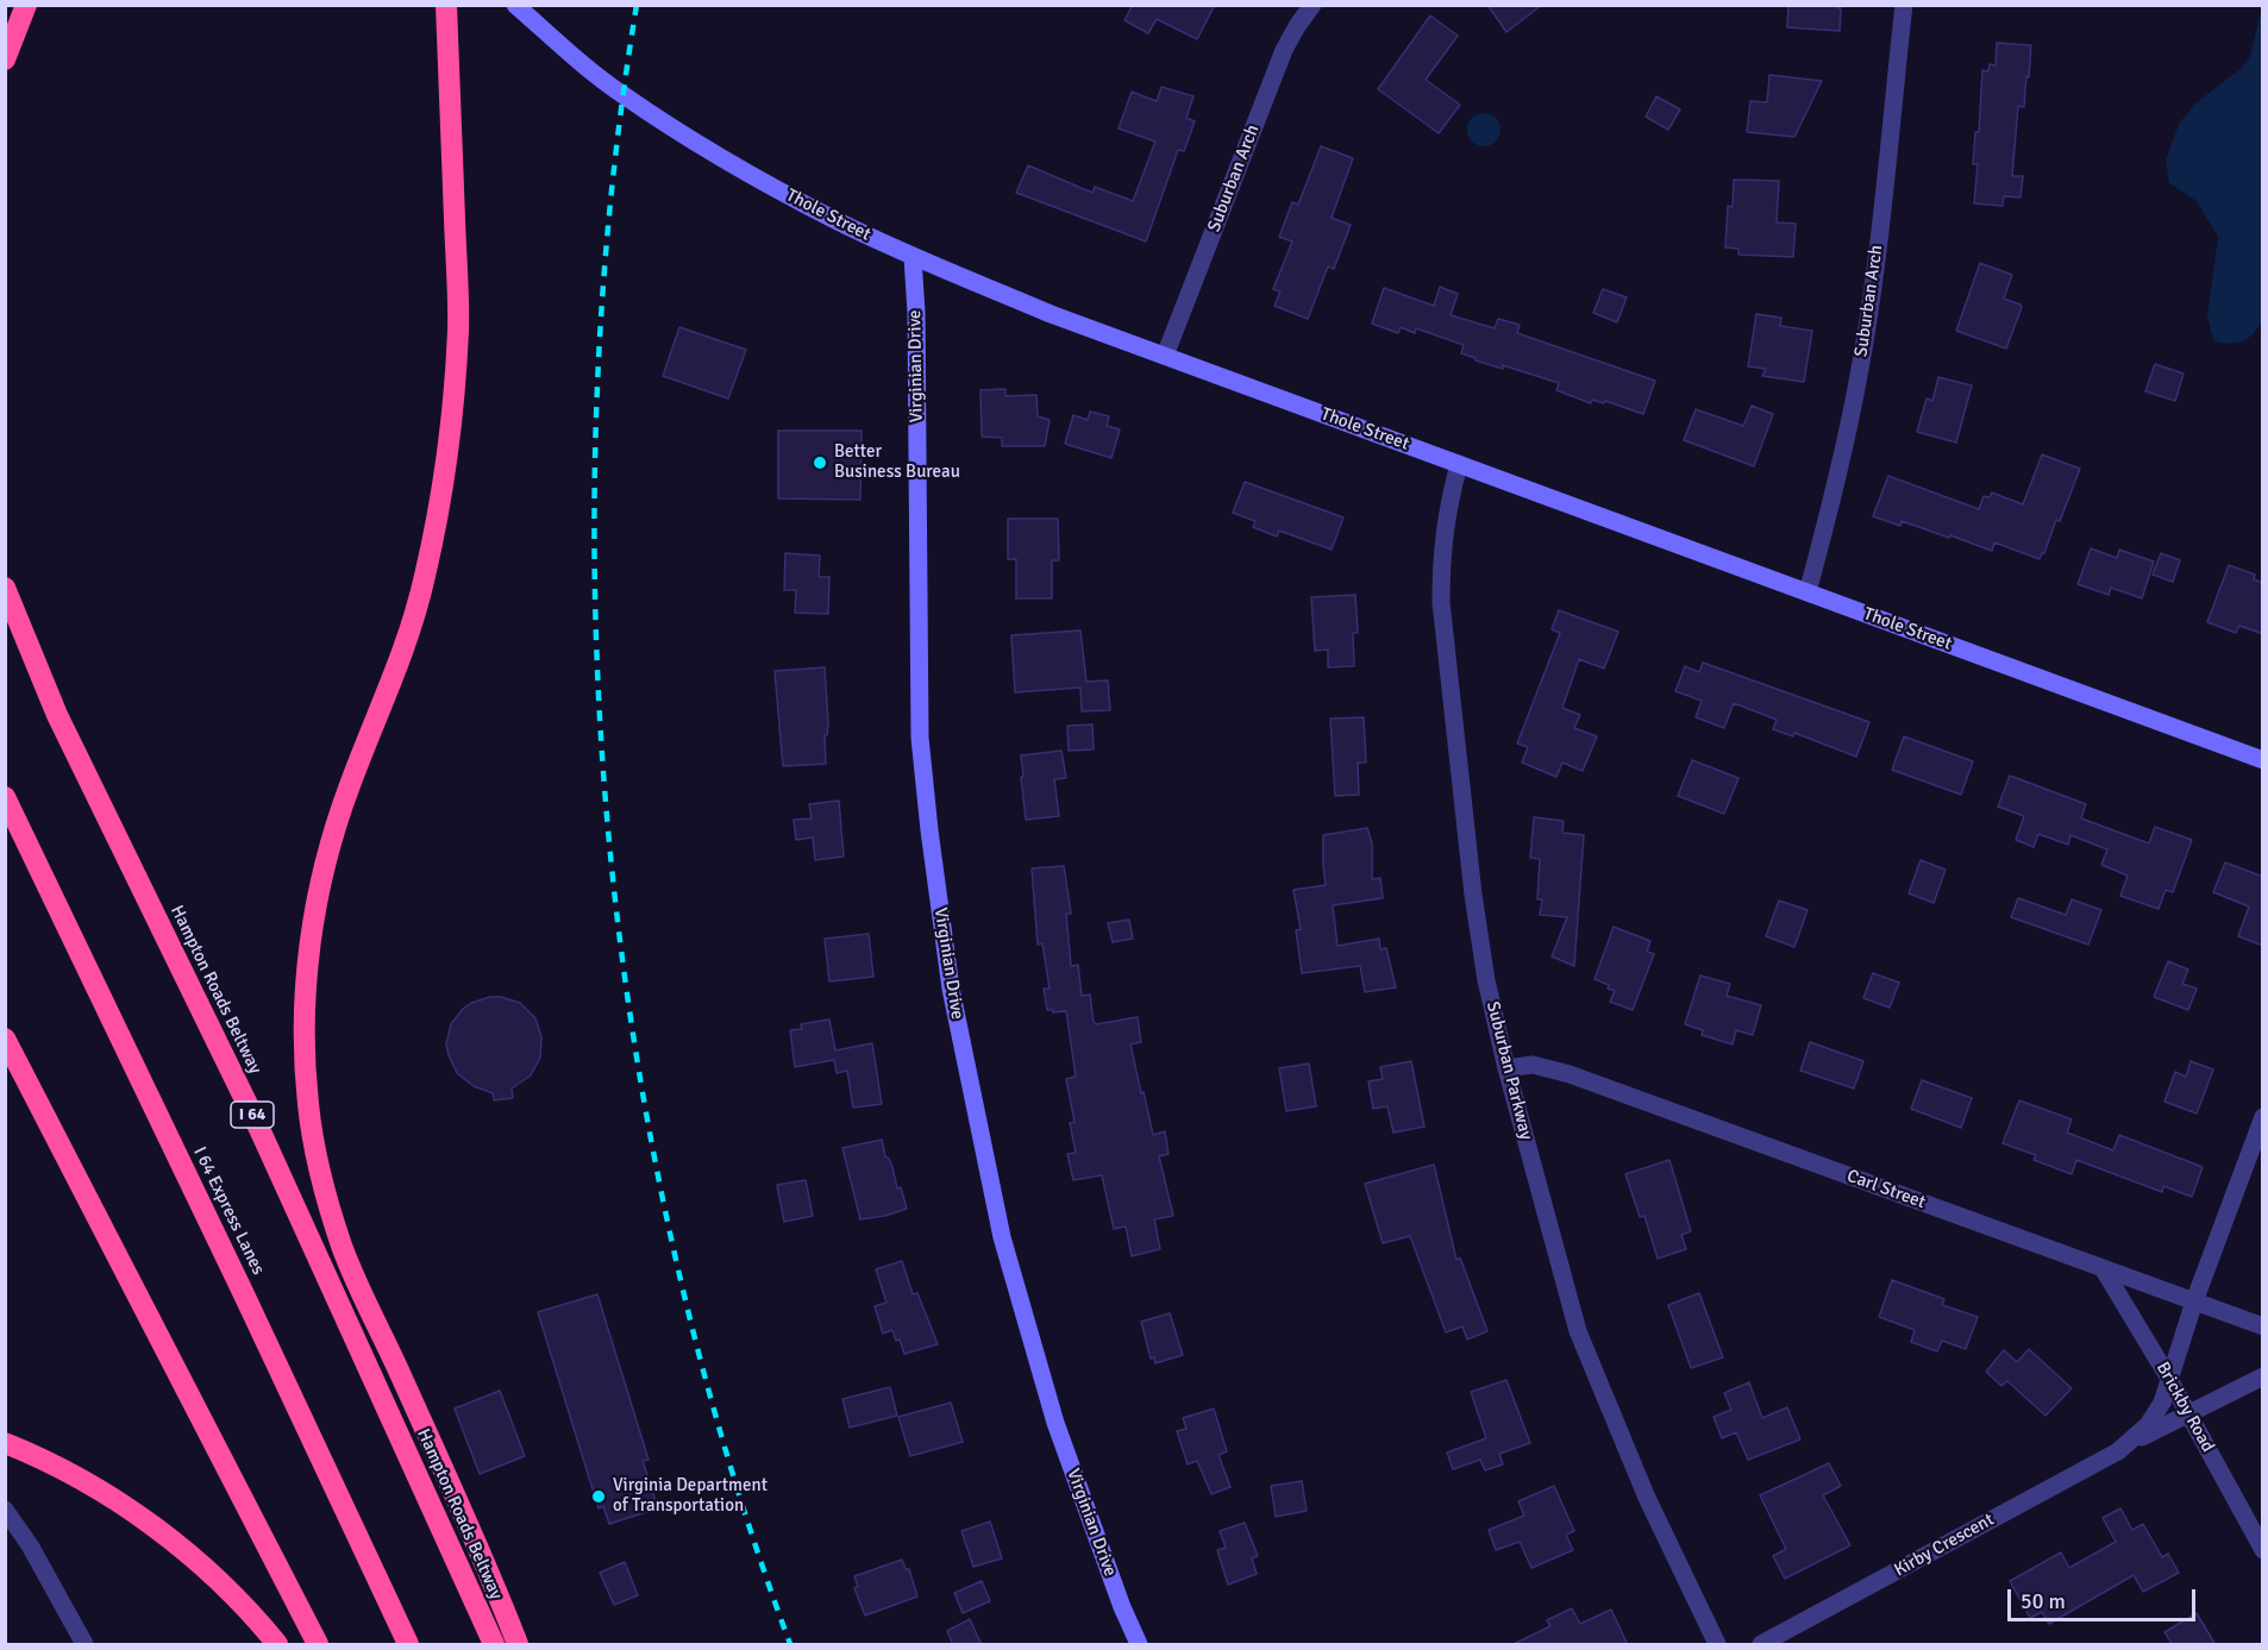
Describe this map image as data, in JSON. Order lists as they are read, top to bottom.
{
  "streets": {
    "highway": ["Hampton Roads Beltway", "I 64", "I 64 Express Lanes"],
    "street": [
      "Suburban Arch",
      "Thole Street",
      "Virginian Drive",
      "Suburban Parkway",
      "Carl Street",
      "Brickby Road",
      "Kirby Crescent"
    ]
  },
  "crossings": [
    ["Suburban Arch", "Thole Street"],
    ["Thole Street", "Virginian Drive"],
    ["Thole Street", "Suburban Parkway"],
    ["Suburban Parkway", "Carl Street"],
    ["Carl Street", "Brickby Road"],
    ["Carl Street", "Kirby Crescent"],
    ["Brickby Road", "Kirby Crescent"]
  ],
  "places": ["Better Business Bureau", "Virginia Department of Transportation"],
  "scale_bar": "50 m"
}
